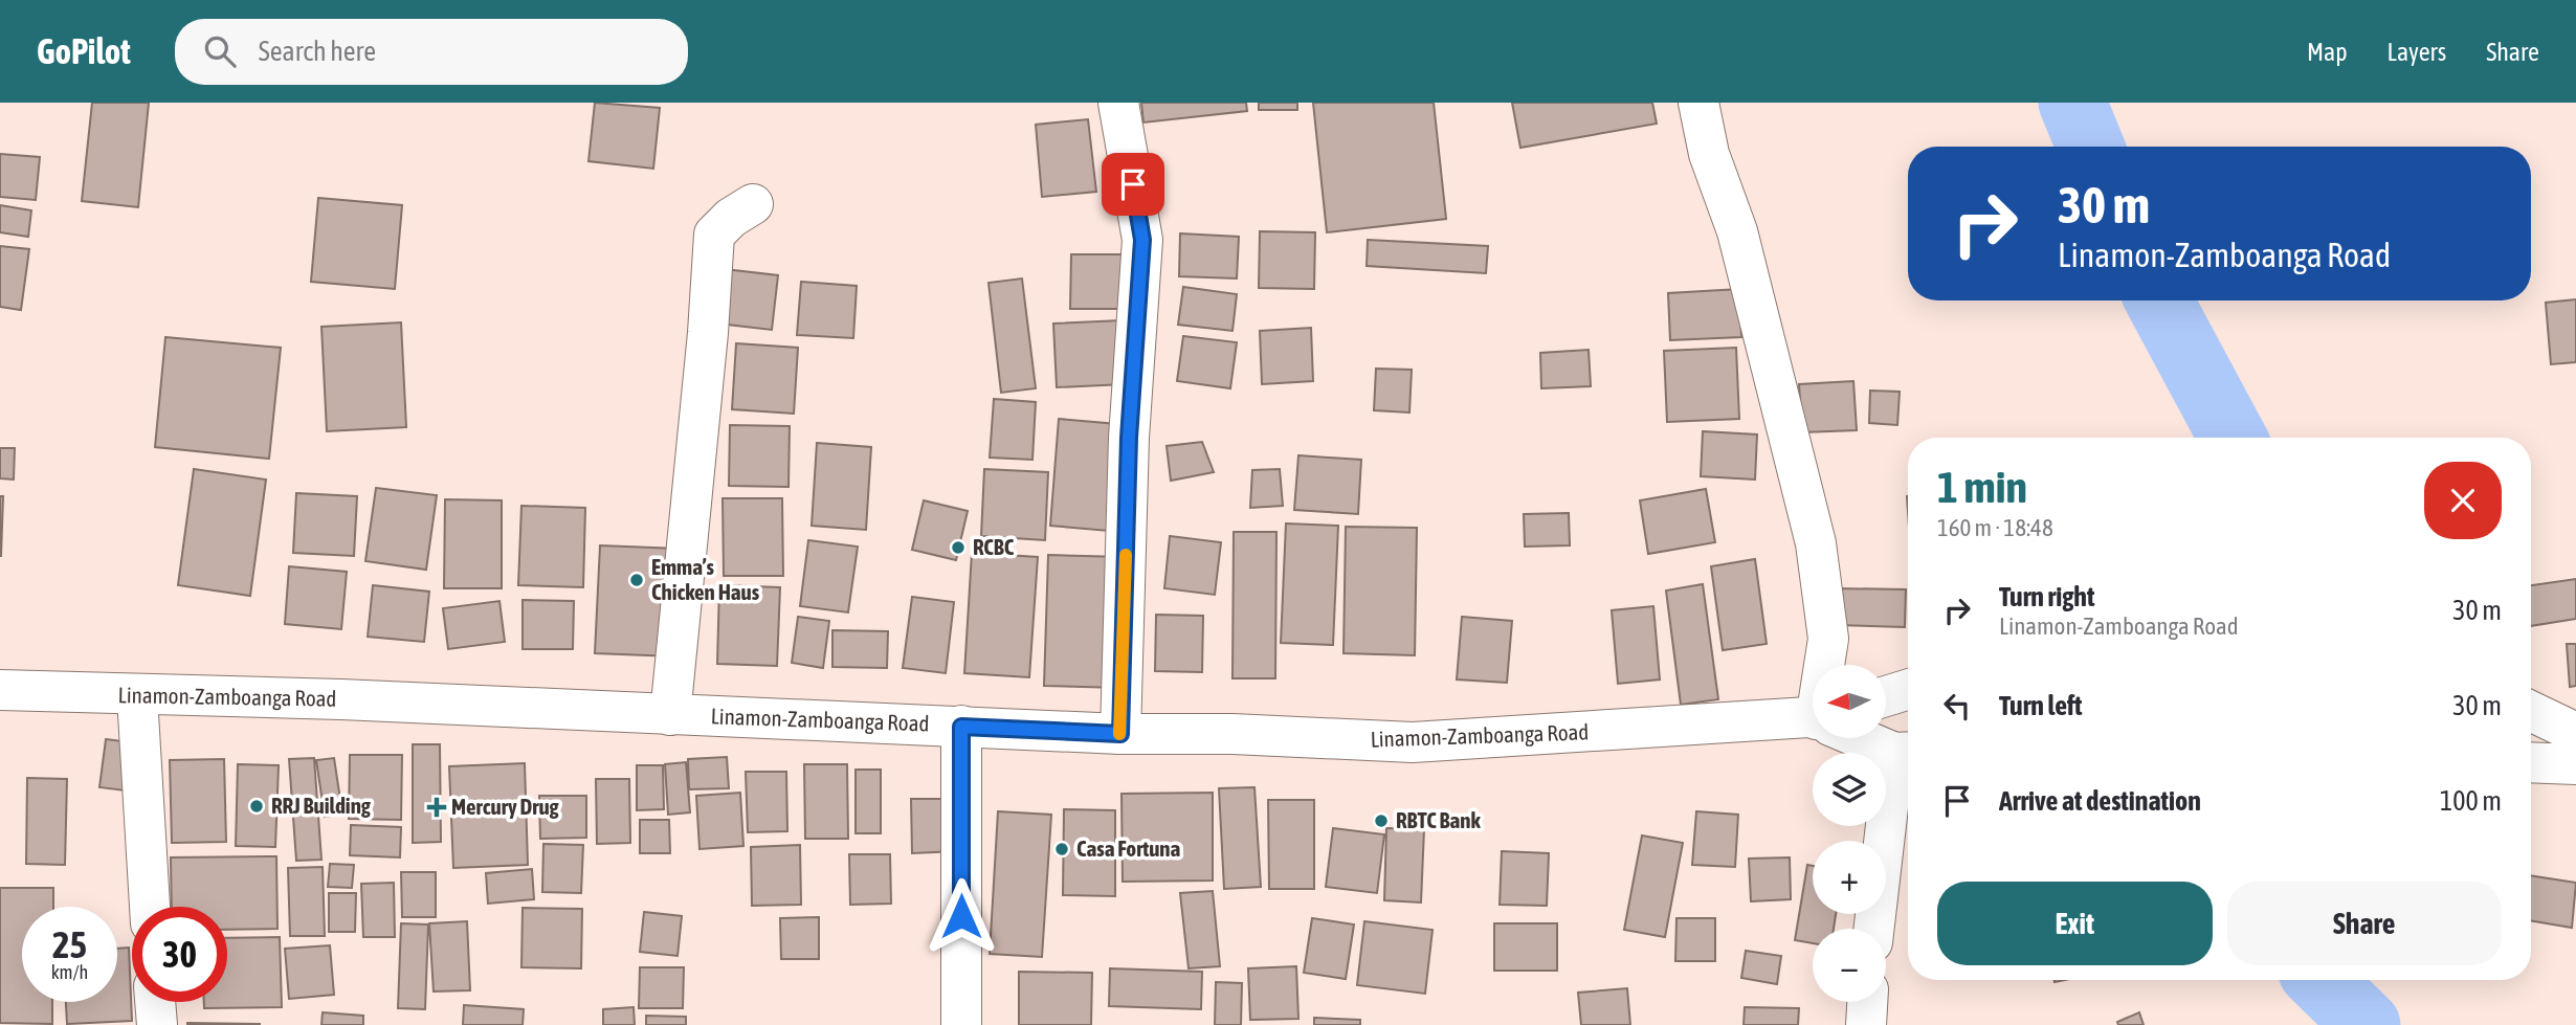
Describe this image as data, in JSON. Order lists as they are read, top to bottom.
{
  "streets": {
    "main road": ["Linamon-Zamboanga Road"]
  },
  "places": {
    "other": [
      "RCBC",
      "Emma’s Chicken Haus",
      "RRJ Building",
      "RBTC Bank",
      "Casa Fortuna"
    ],
    "health": ["Mercury Drug"]
  },
  "north": "left",
  "page": {
    "header": "GoPilot",
    "search": "Search here",
    "nav": ["Map", "Layers", "Share"],
    "turn": ["30 m", "Linamon-Zamboanga Road"],
    "heading": ["1 min", "160 m · 18:48"],
    "list": [
      {
        "name": "Turn right",
        "note": "Linamon-Zamboanga Road",
        "value": "30 m"
      },
      {
        "name": "Turn left",
        "value": "30 m"
      },
      {
        "name": "Arrive at destination",
        "value": "100 m"
      }
    ],
    "map_buttons": ["+", "−"],
    "buttons": ["Exit", "Share"],
    "speed": "25 km/h",
    "limit": "30"
  }
}
